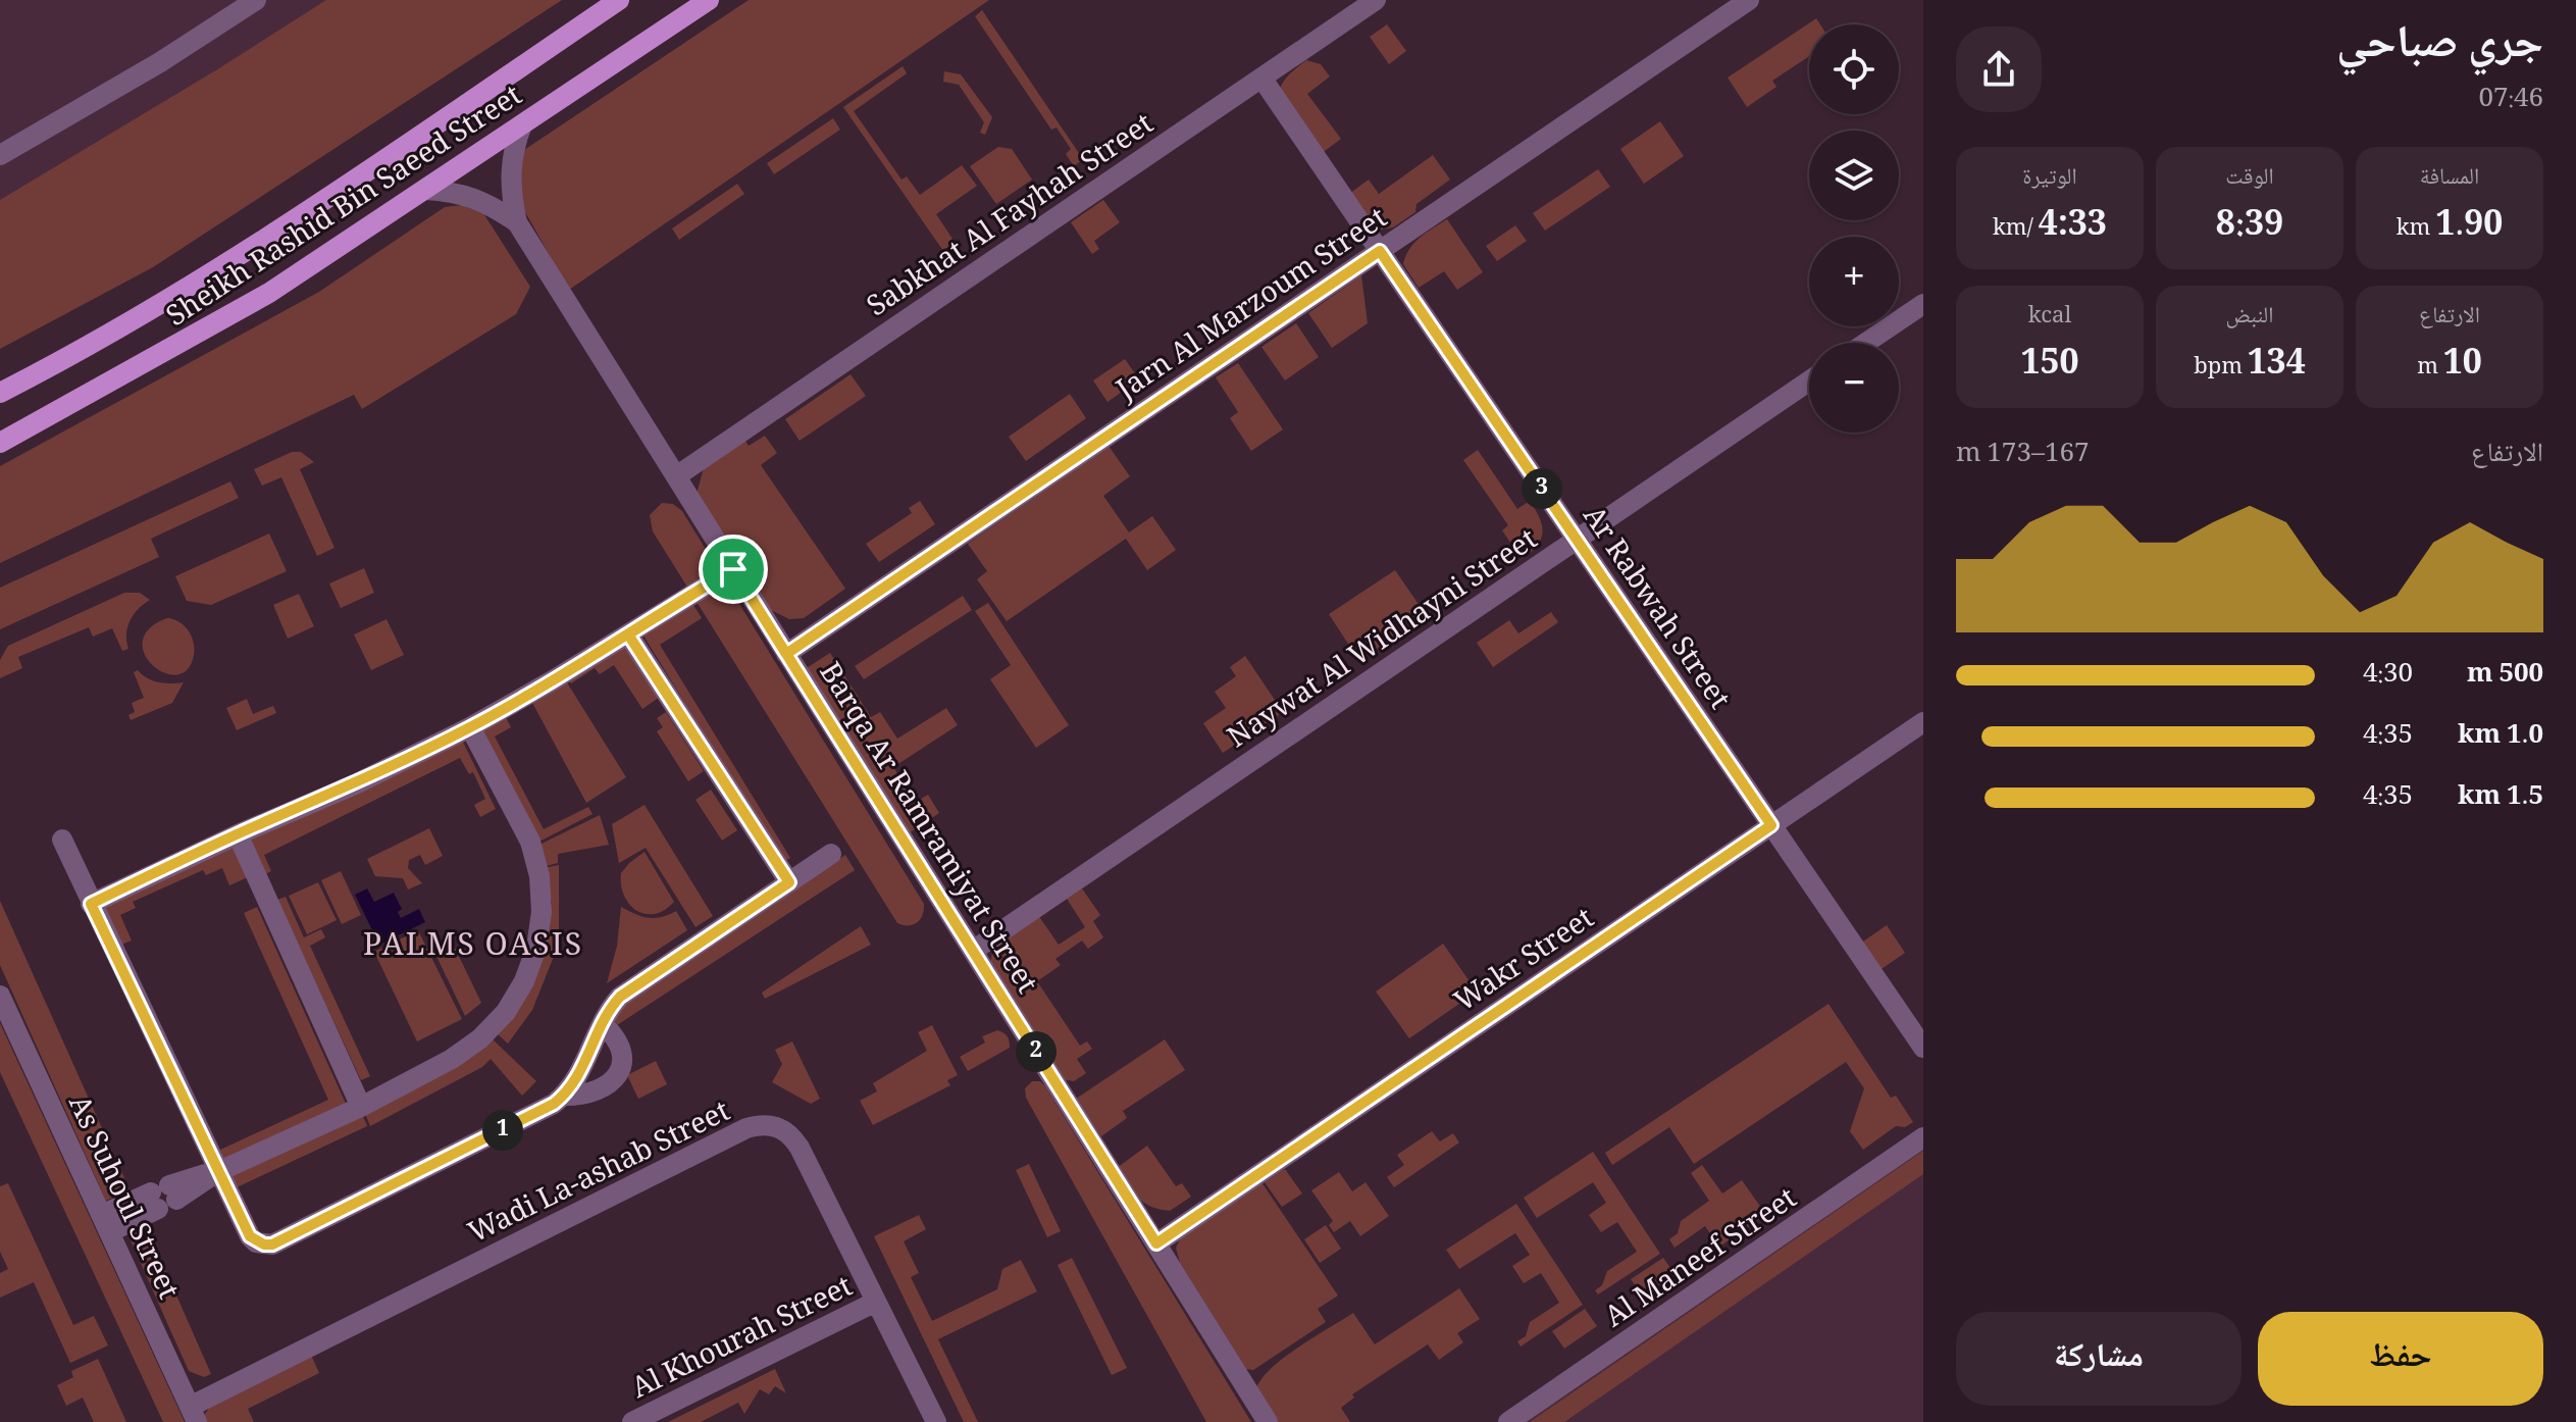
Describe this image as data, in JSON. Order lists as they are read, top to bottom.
{
  "streets": {
    "main road": ["Sheikh Rashid Bin Saeed Street"],
    "street": [
      "Sabkhat Al Fayhah Street",
      "Jarn Al Marzoum Street",
      "Ar Rabwah Street",
      "Naywat Al Widhayni Street",
      "Barqa Ar Ramramiyat Street",
      "Wakr Street",
      "Wadi La-ashab Street",
      "As Suhoul Street",
      "Al Maneef Street",
      "Al Khourah Street"
    ]
  },
  "crossings": [
    ["Sheikh Rashid Bin Saeed Street", "Barqa Ar Ramramiyat Street"],
    ["Sabkhat Al Fayhah Street", "Ar Rabwah Street"],
    ["Sabkhat Al Fayhah Street", "Barqa Ar Ramramiyat Street"],
    ["Jarn Al Marzoum Street", "Ar Rabwah Street"],
    ["Jarn Al Marzoum Street", "Barqa Ar Ramramiyat Street"],
    ["Ar Rabwah Street", "Naywat Al Widhayni Street"],
    ["Ar Rabwah Street", "Wakr Street"],
    ["Naywat Al Widhayni Street", "Barqa Ar Ramramiyat Street"],
    ["Barqa Ar Ramramiyat Street", "Wakr Street"],
    ["Wadi La-ashab Street", "As Suhoul Street"],
    ["Wadi La-ashab Street", "Al Khourah Street"]
  ],
  "districts": ["PALMS OASIS"],
  "page": {
    "heading": ["جري صباحي", "07:46"],
    "map_buttons": ["+", "−"],
    "stats": [
      ["المسافة", "1.90 km"],
      ["الوقت", "8:39"],
      ["الوتيرة", "4:33 /km"],
      ["الارتفاع", "10 m"],
      ["النبض", "134 bpm"],
      ["kcal", "150"]
    ],
    "chart": ["الارتفاع", "167–173 m"],
    "pins": ["3", "2", "1"],
    "list": [
      {
        "name": "500 m",
        "note": "4:30"
      },
      {
        "name": "1.0 km",
        "note": "4:35"
      },
      {
        "name": "1.5 km",
        "note": "4:35"
      }
    ],
    "buttons": ["حفظ", "مشاركة"]
  }
}
